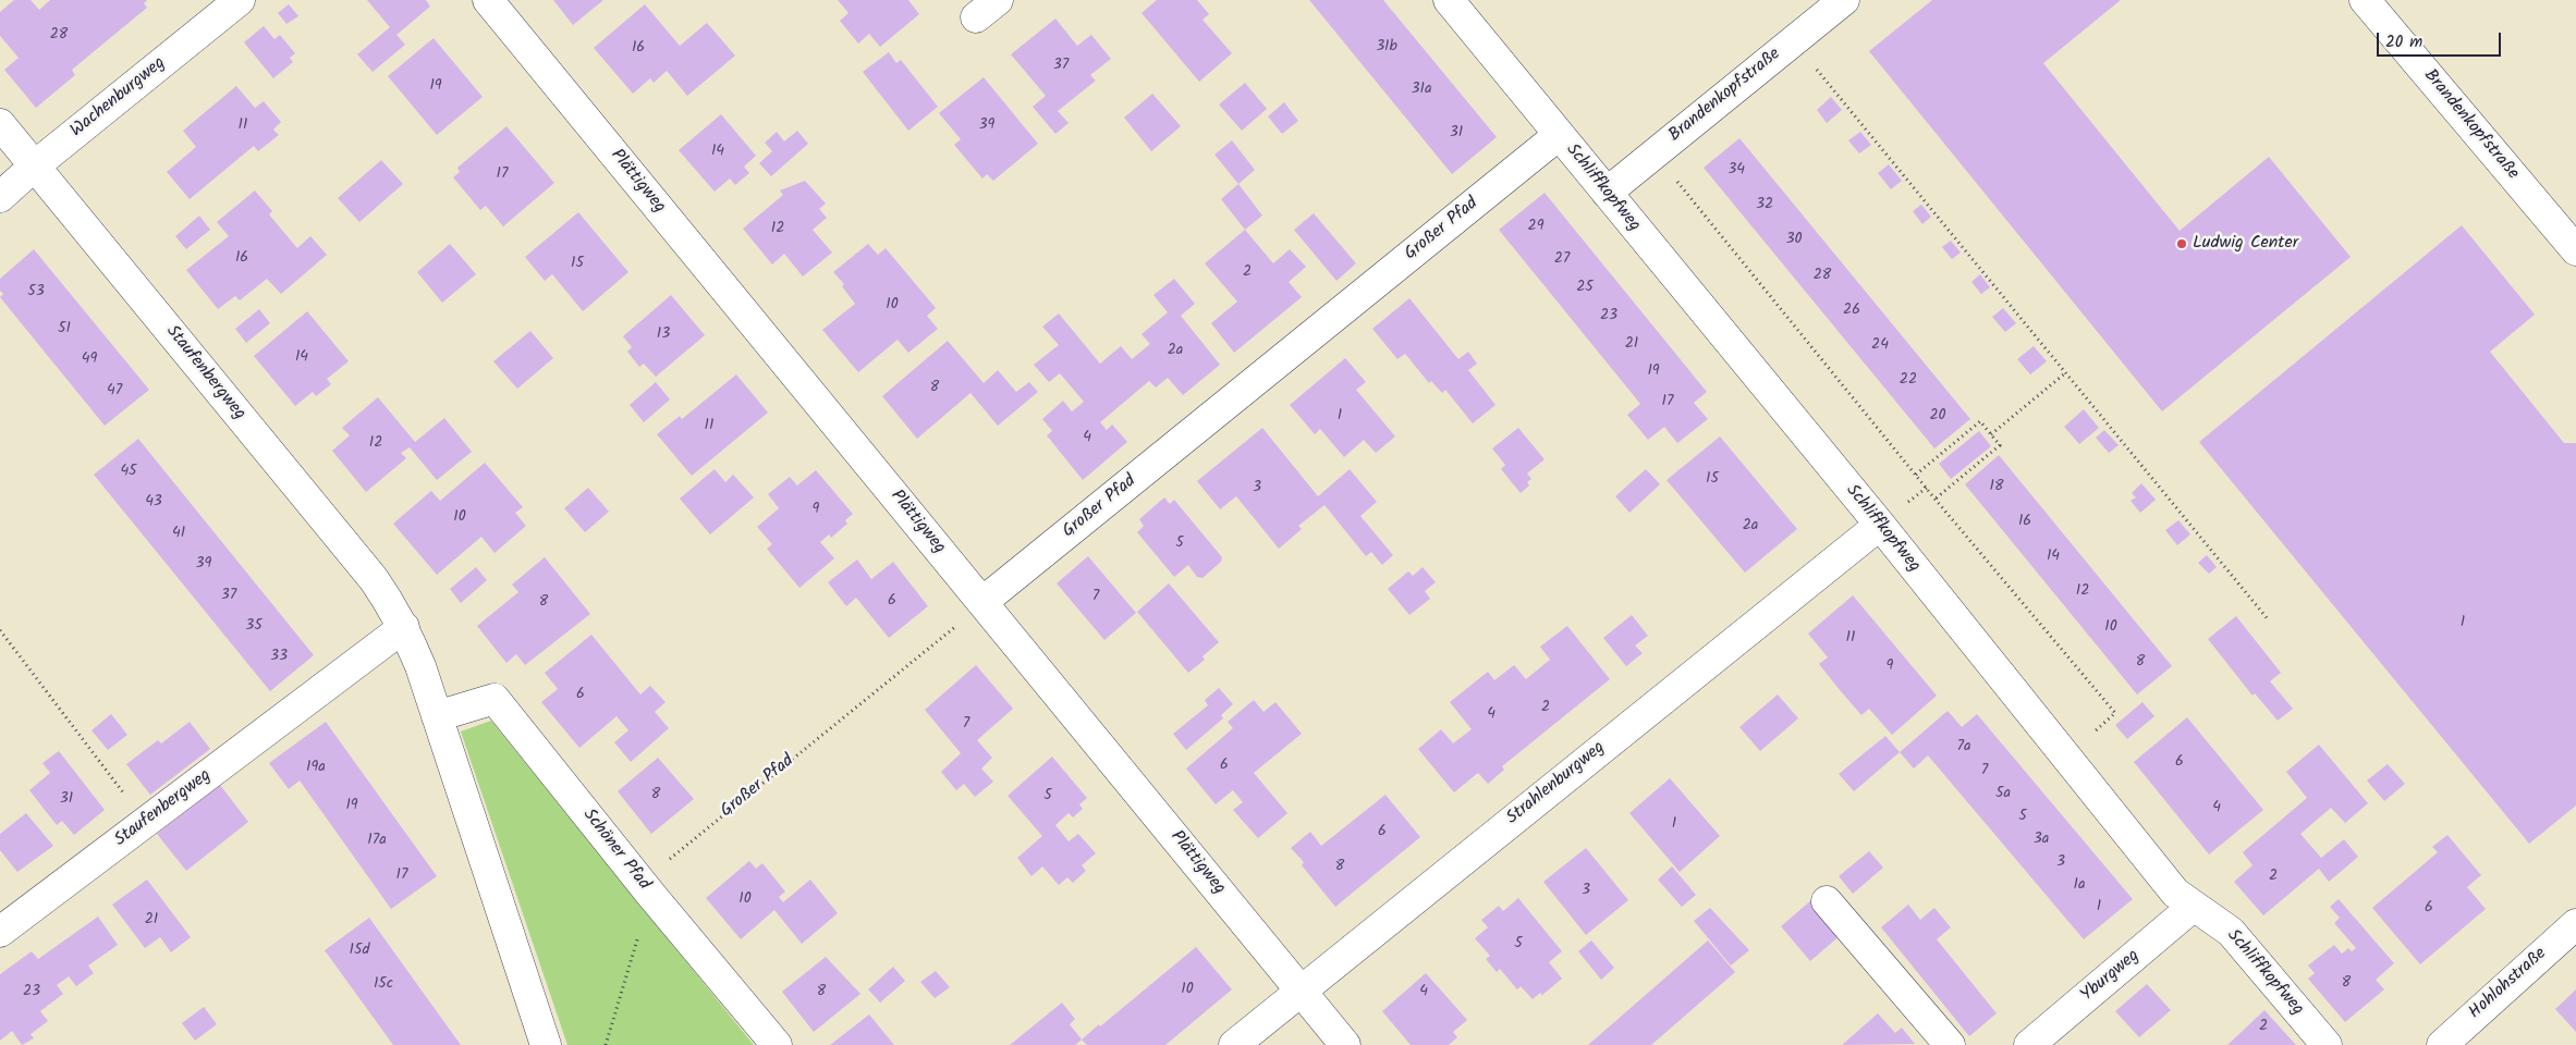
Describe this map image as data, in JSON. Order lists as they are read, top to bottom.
{
  "streets": {
    "street": [
      "Brandenkopfstraße",
      "Wachenburgweg",
      "Plättigweg",
      "Schliffkopfweg",
      "Großer Pfad",
      "Staufenbergweg",
      "Strahlenburgweg",
      "Schöner Pfad",
      "Yburgweg",
      "Hohlohstraße"
    ]
  },
  "crossings": [
    ["Brandenkopfstraße", "Schliffkopfweg"],
    ["Wachenburgweg", "Staufenbergweg"],
    ["Plättigweg", "Großer Pfad"],
    ["Plättigweg", "Strahlenburgweg"],
    ["Schliffkopfweg", "Großer Pfad"],
    ["Schliffkopfweg", "Strahlenburgweg"],
    ["Schliffkopfweg", "Yburgweg"],
    ["Großer Pfad", "Schöner Pfad"],
    ["Staufenbergweg", "Schöner Pfad"]
  ],
  "places": ["Ludwig Center"],
  "house_numbers": [
    "28",
    "31b",
    "16",
    "37",
    "19",
    "31a",
    "11",
    "39",
    "31",
    "14",
    "34",
    "17",
    "32",
    "29",
    "12",
    "30",
    "16",
    "27",
    "15",
    "2",
    "28",
    "25",
    "53",
    "10",
    "26",
    "23",
    "51",
    "13",
    "21",
    "24",
    "2a",
    "14",
    "49",
    "19",
    "22",
    "8",
    "47",
    "17",
    "1",
    "20",
    "11",
    "4",
    "12",
    "45",
    "15",
    "18",
    "3",
    "43",
    "9",
    "10",
    "16",
    "2a",
    "41",
    "5",
    "14",
    "39",
    "12",
    "37",
    "7",
    "6",
    "8",
    "1",
    "35",
    "10",
    "11",
    "33",
    "8",
    "9",
    "6",
    "2",
    "4",
    "7",
    "7a",
    "6",
    "6",
    "19a",
    "7",
    "5a",
    "8",
    "5",
    "31",
    "19",
    "4",
    "5",
    "1",
    "6",
    "3a",
    "17a",
    "3",
    "8",
    "17",
    "2",
    "1a",
    "3",
    "10",
    "1",
    "6",
    "21",
    "5",
    "15d",
    "8",
    "15c",
    "10",
    "23",
    "8",
    "4",
    "2"
  ],
  "scale_bar": "20 m"
}
